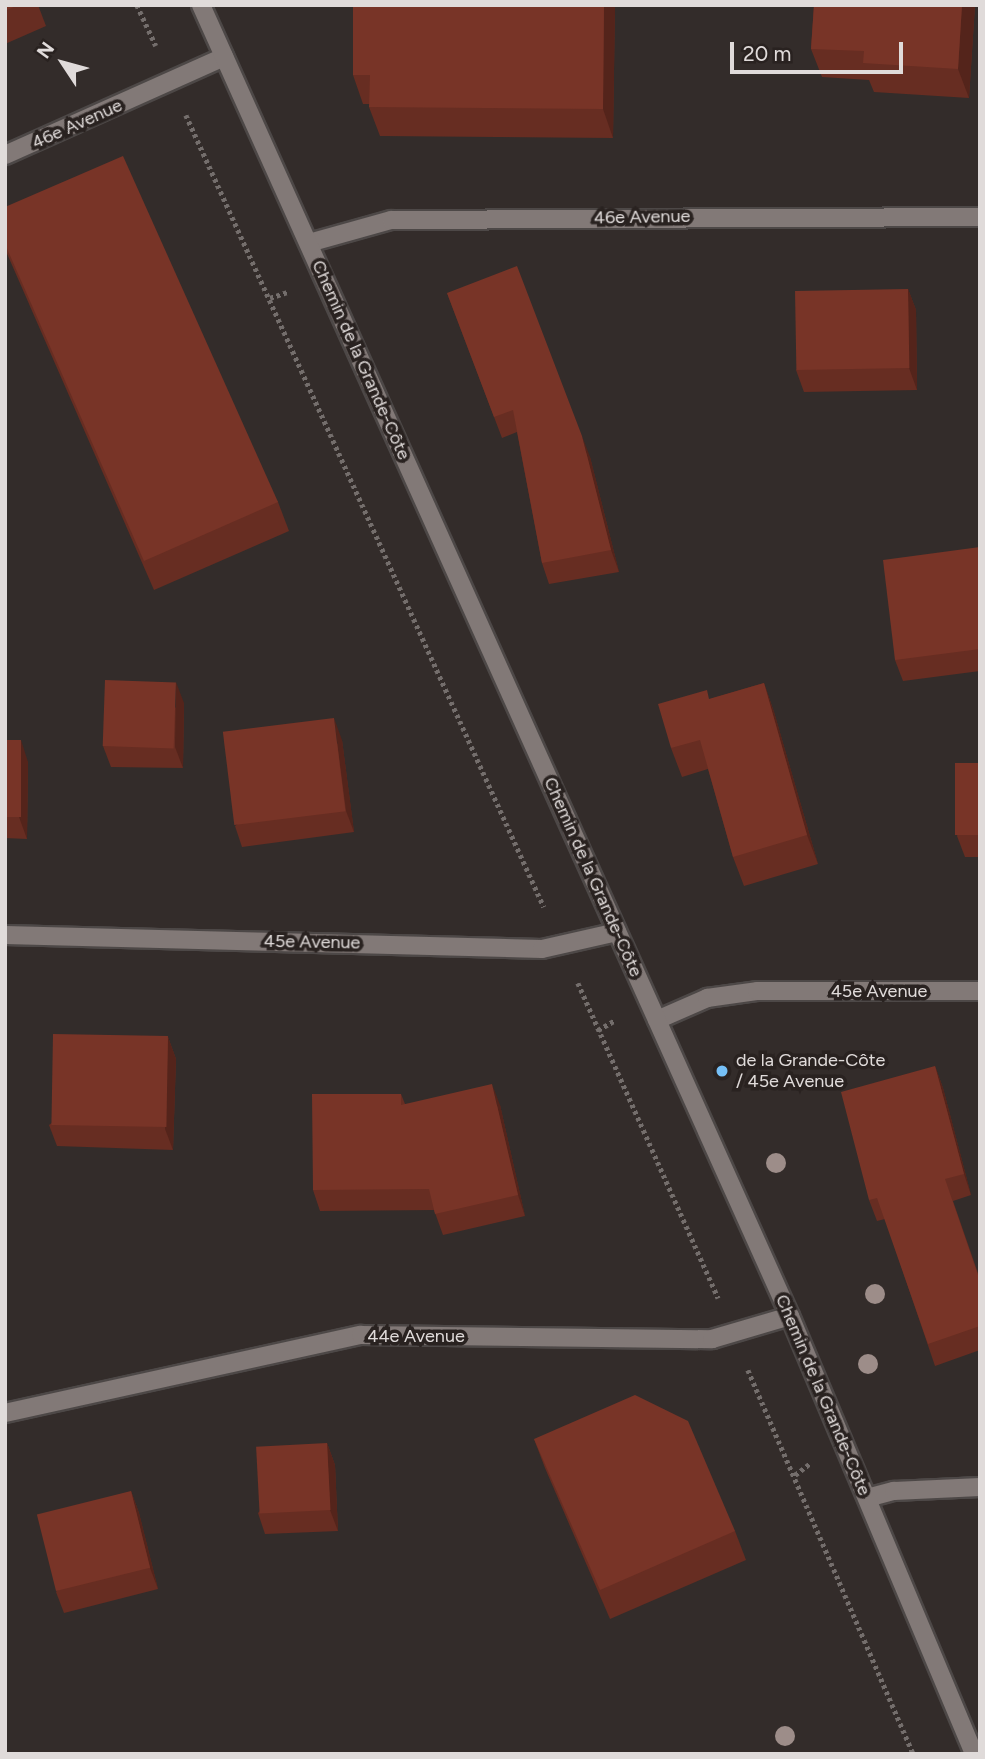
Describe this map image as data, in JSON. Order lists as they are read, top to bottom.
{
  "streets": {
    "street": [
      "46e Avenue",
      "Chemin de la Grande-Côte",
      "45e Avenue",
      "44e Avenue"
    ]
  },
  "crossings": [
    ["46e Avenue", "Chemin de la Grande-Côte"],
    ["Chemin de la Grande-Côte", "45e Avenue"],
    ["Chemin de la Grande-Côte", "44e Avenue"]
  ],
  "places": ["de la Grande-Côte / 45e Avenue"],
  "scale_bar": "20 m",
  "north": "top left"
}
